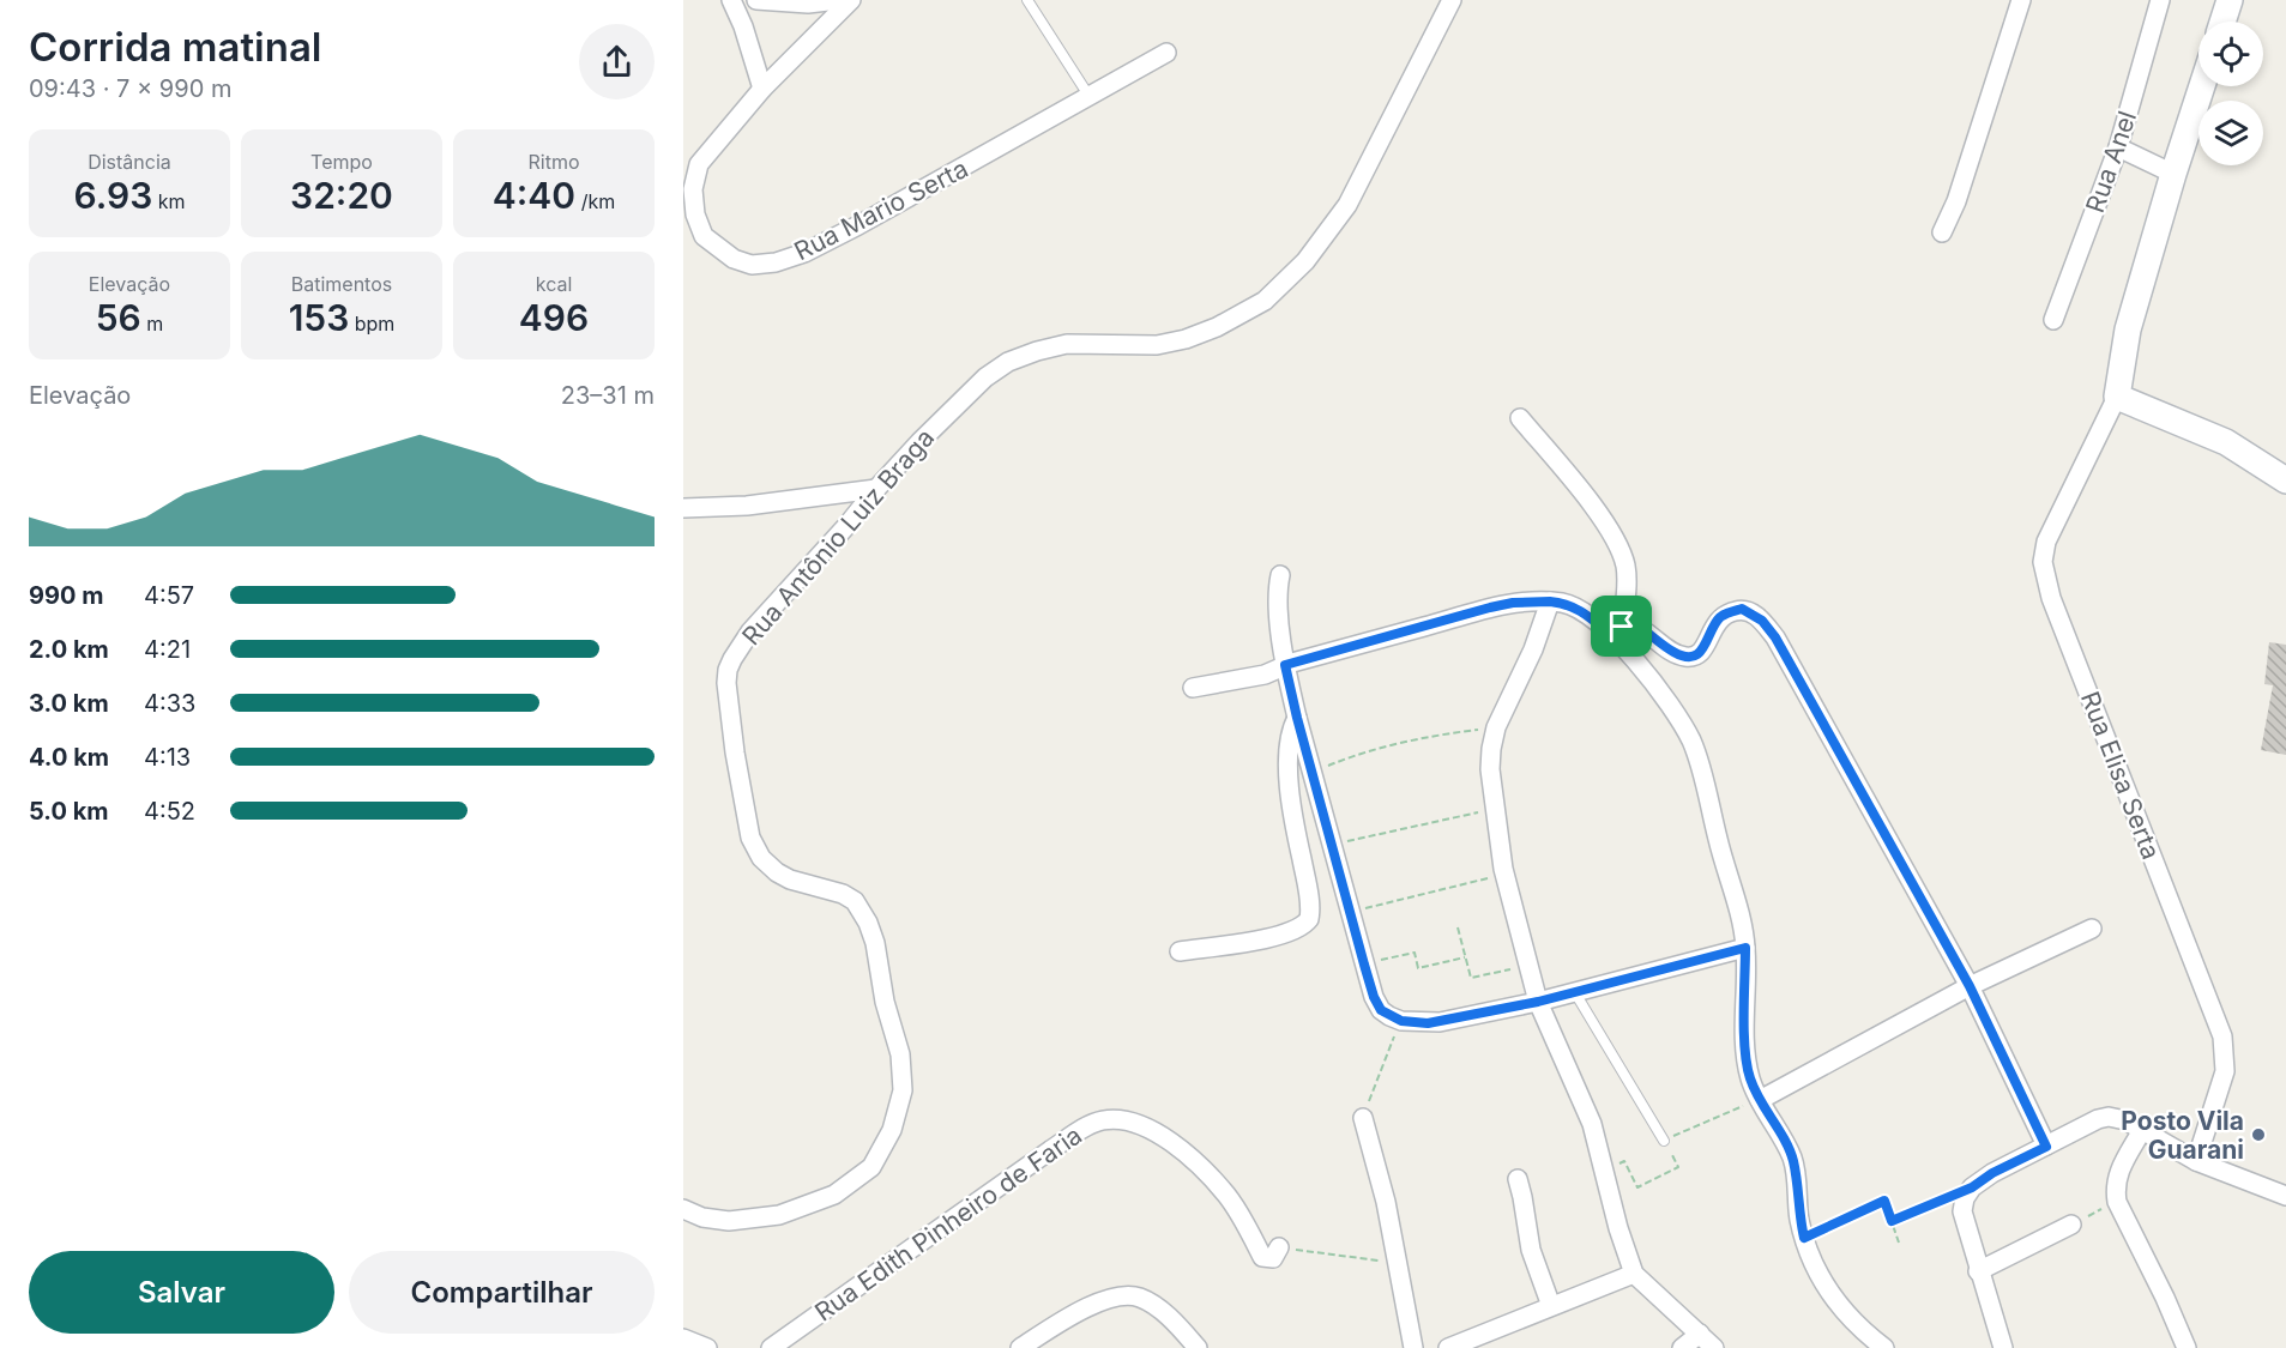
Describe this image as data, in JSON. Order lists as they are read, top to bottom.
{
  "streets": {
    "street": [
      "Rua Anel",
      "Rua Mario Serta",
      "Rua Antônio Luiz Braga",
      "Rua Elisa Serta",
      "Rua Edith Pinheiro de Faria"
    ]
  },
  "places": ["Posto Vila Guarani"],
  "page": {
    "heading": ["Corrida matinal", "09:43 · 7 × 990 m"],
    "stats": [
      ["Distância", "6.93 km"],
      ["Tempo", "32:20"],
      ["Ritmo", "4:40 /km"],
      ["Elevação", "56 m"],
      ["Batimentos", "153 bpm"],
      ["kcal", "496"]
    ],
    "chart": ["Elevação", "23–31 m"],
    "list": [
      {
        "name": "990 m",
        "note": "4:57"
      },
      {
        "name": "2.0 km",
        "note": "4:21"
      },
      {
        "name": "3.0 km",
        "note": "4:33"
      },
      {
        "name": "4.0 km",
        "note": "4:13"
      },
      {
        "name": "5.0 km",
        "note": "4:52"
      }
    ],
    "buttons": ["Salvar", "Compartilhar"]
  }
}
